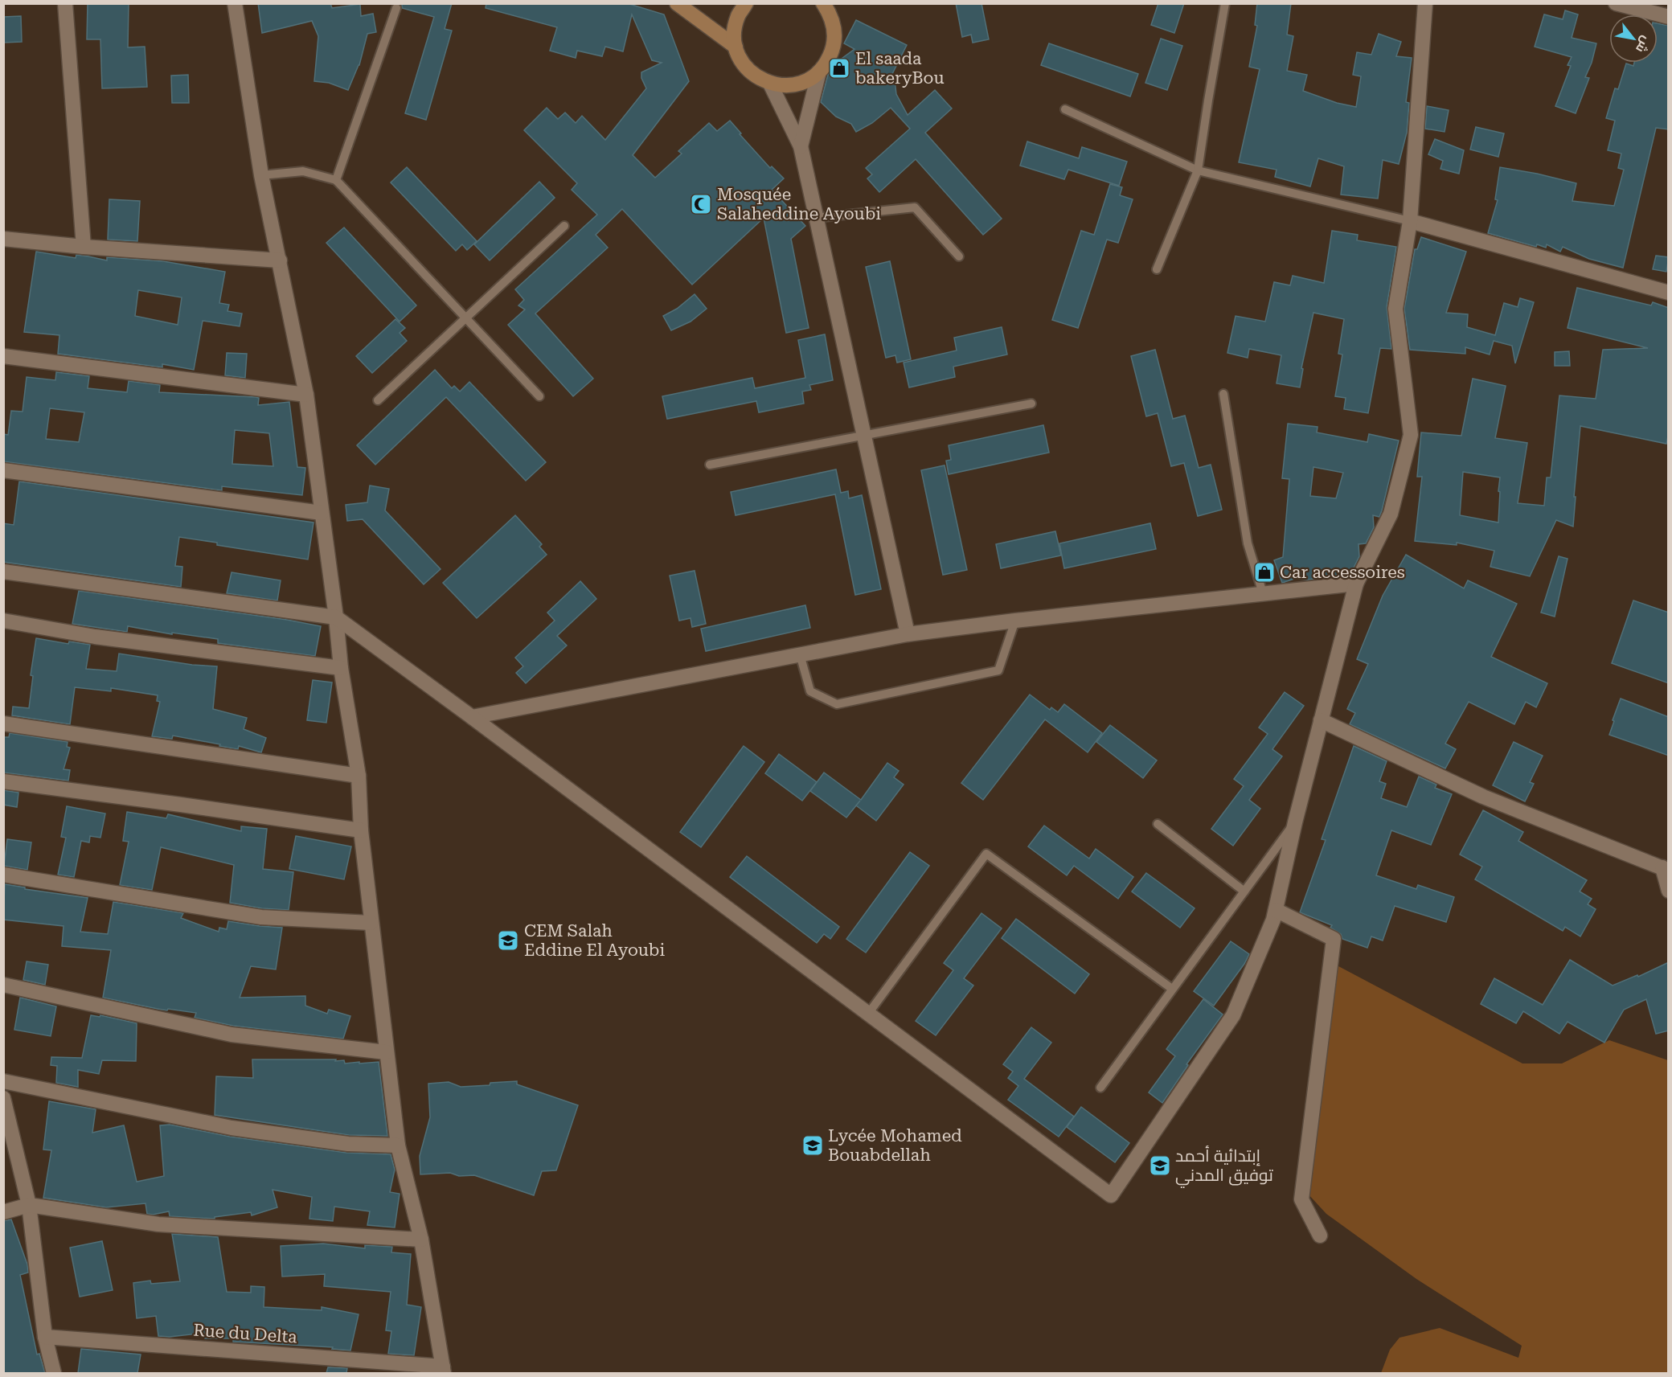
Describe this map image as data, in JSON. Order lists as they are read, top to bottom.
{
  "streets": {
    "street": ["Rue du Delta"]
  },
  "places": {
    "shop": ["El saada bakeryBou", "Car accessoires"],
    "mosque": ["Mosquée Salaheddine Ayoubi"],
    "school or university": ["CEM Salah Eddine El Ayoubi", "Lycée Mohamed Bouabdellah", "إبتدائية أحمد توفيق المدني"]
  },
  "north": "bottom right"
}
